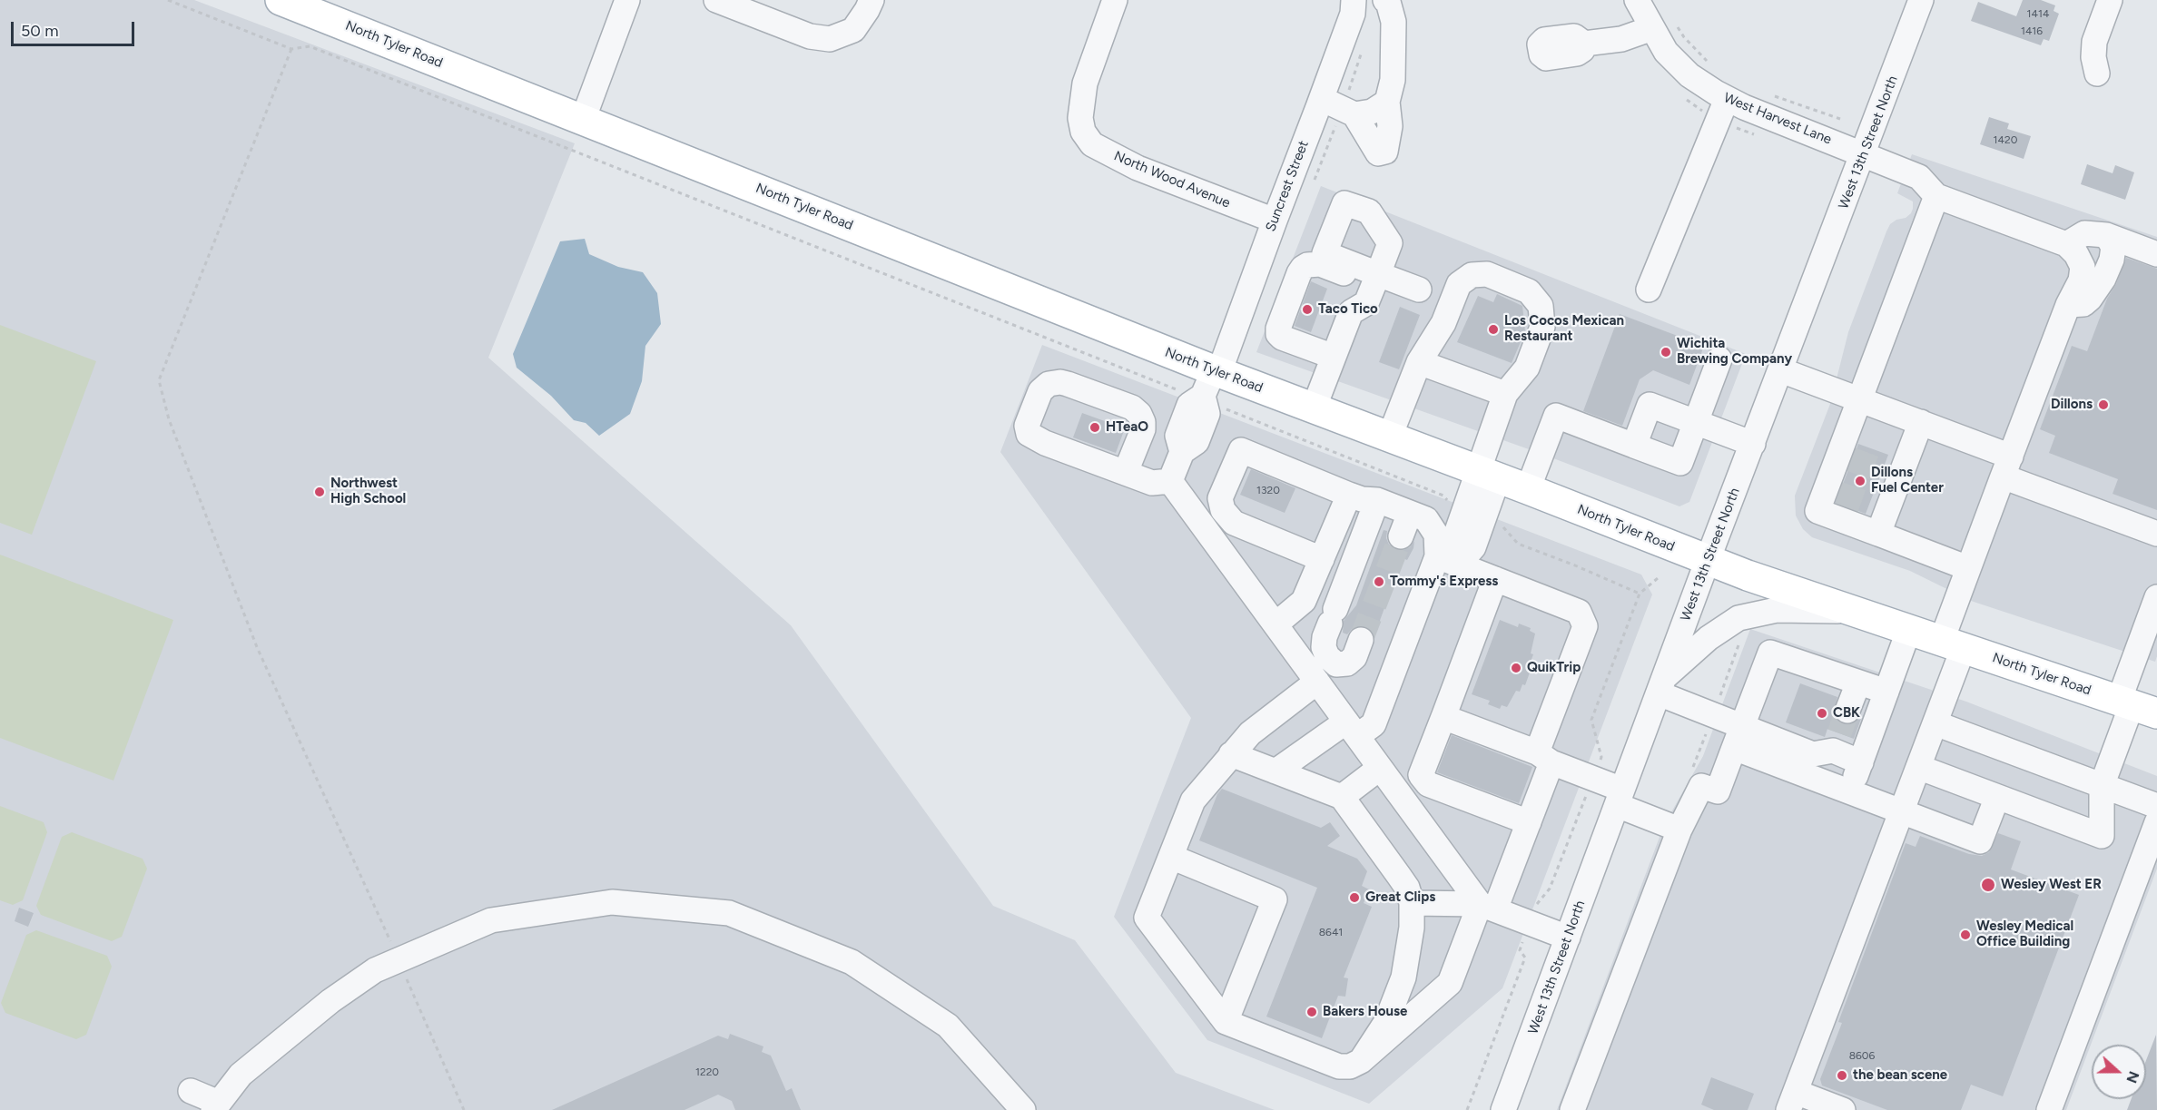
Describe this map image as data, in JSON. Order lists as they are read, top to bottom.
{
  "streets": {
    "main road": ["North Tyler Road"],
    "street": [
      "West Harvest Lane",
      "West 13th Street North",
      "North Wood Avenue",
      "Suncrest Street"
    ]
  },
  "crossings": [
    ["North Tyler Road", "West 13th Street North"],
    ["North Tyler Road", "Suncrest Street"],
    ["West Harvest Lane", "West 13th Street North"],
    ["North Wood Avenue", "Suncrest Street"]
  ],
  "places": [
    "Taco Tico",
    "Los Cocos Mexican Restaurant",
    "Wichita Brewing Company",
    "Dillons",
    "HTeaO",
    "Dillons Fuel Center",
    "Northwest High School",
    "Tommy's Express",
    "QuikTrip",
    "CBK",
    "Wesley West ER",
    "Great Clips",
    "Wesley Medical Office Building",
    "Bakers House",
    "the bean scene"
  ],
  "house_numbers": [
    "1414",
    "1416",
    "1420",
    "1320",
    "8641",
    "8606",
    "1220"
  ],
  "scale_bar": "50 m",
  "north": "right"
}
